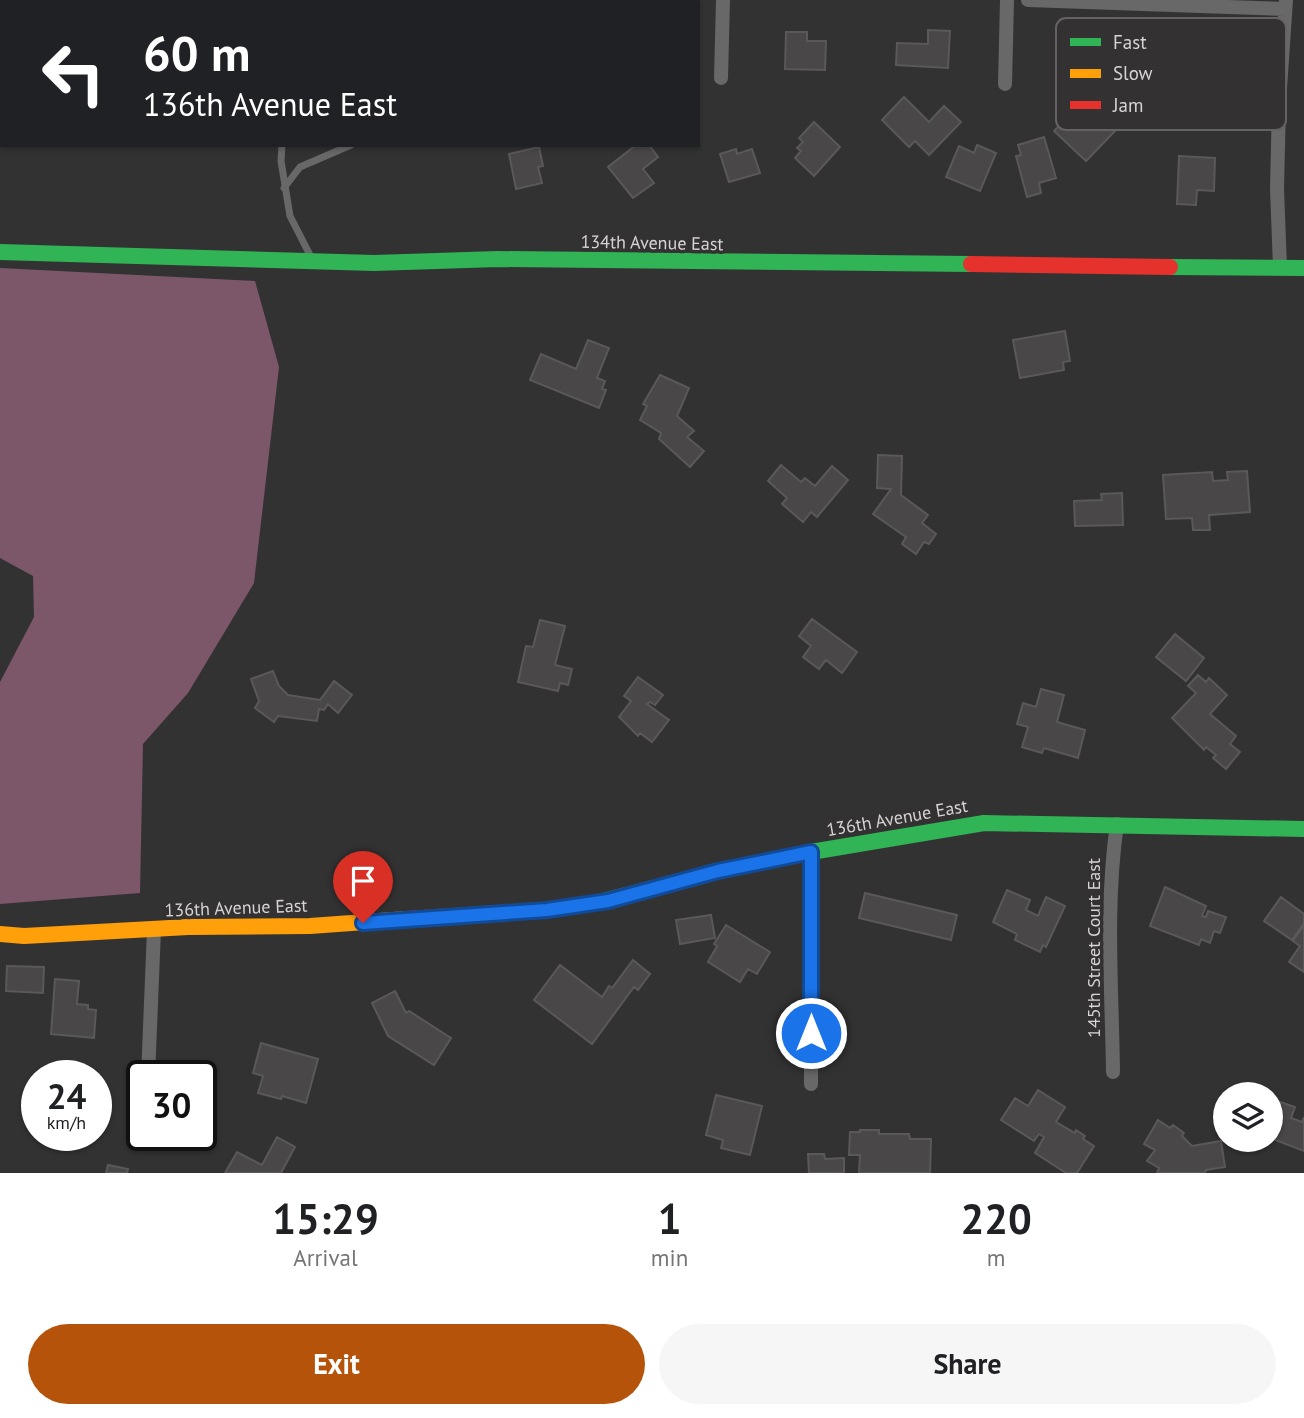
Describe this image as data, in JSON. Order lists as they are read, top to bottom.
{
  "streets": {
    "street": ["134th Avenue East", "136th Avenue East", "145th Street Court East"]
  },
  "crossings": [
    ["136th Avenue East", "145th Street Court East"]
  ],
  "legend": ["Fast", "Slow", "Jam"],
  "page": {
    "turn": ["60 m", "136th Avenue East"],
    "speed": "24 km/h",
    "limit": "30",
    "eta": [
      "15:29",
      "Arrival",
      "1",
      "min",
      "220",
      "m"
    ],
    "buttons": ["Exit", "Share"]
  }
}
